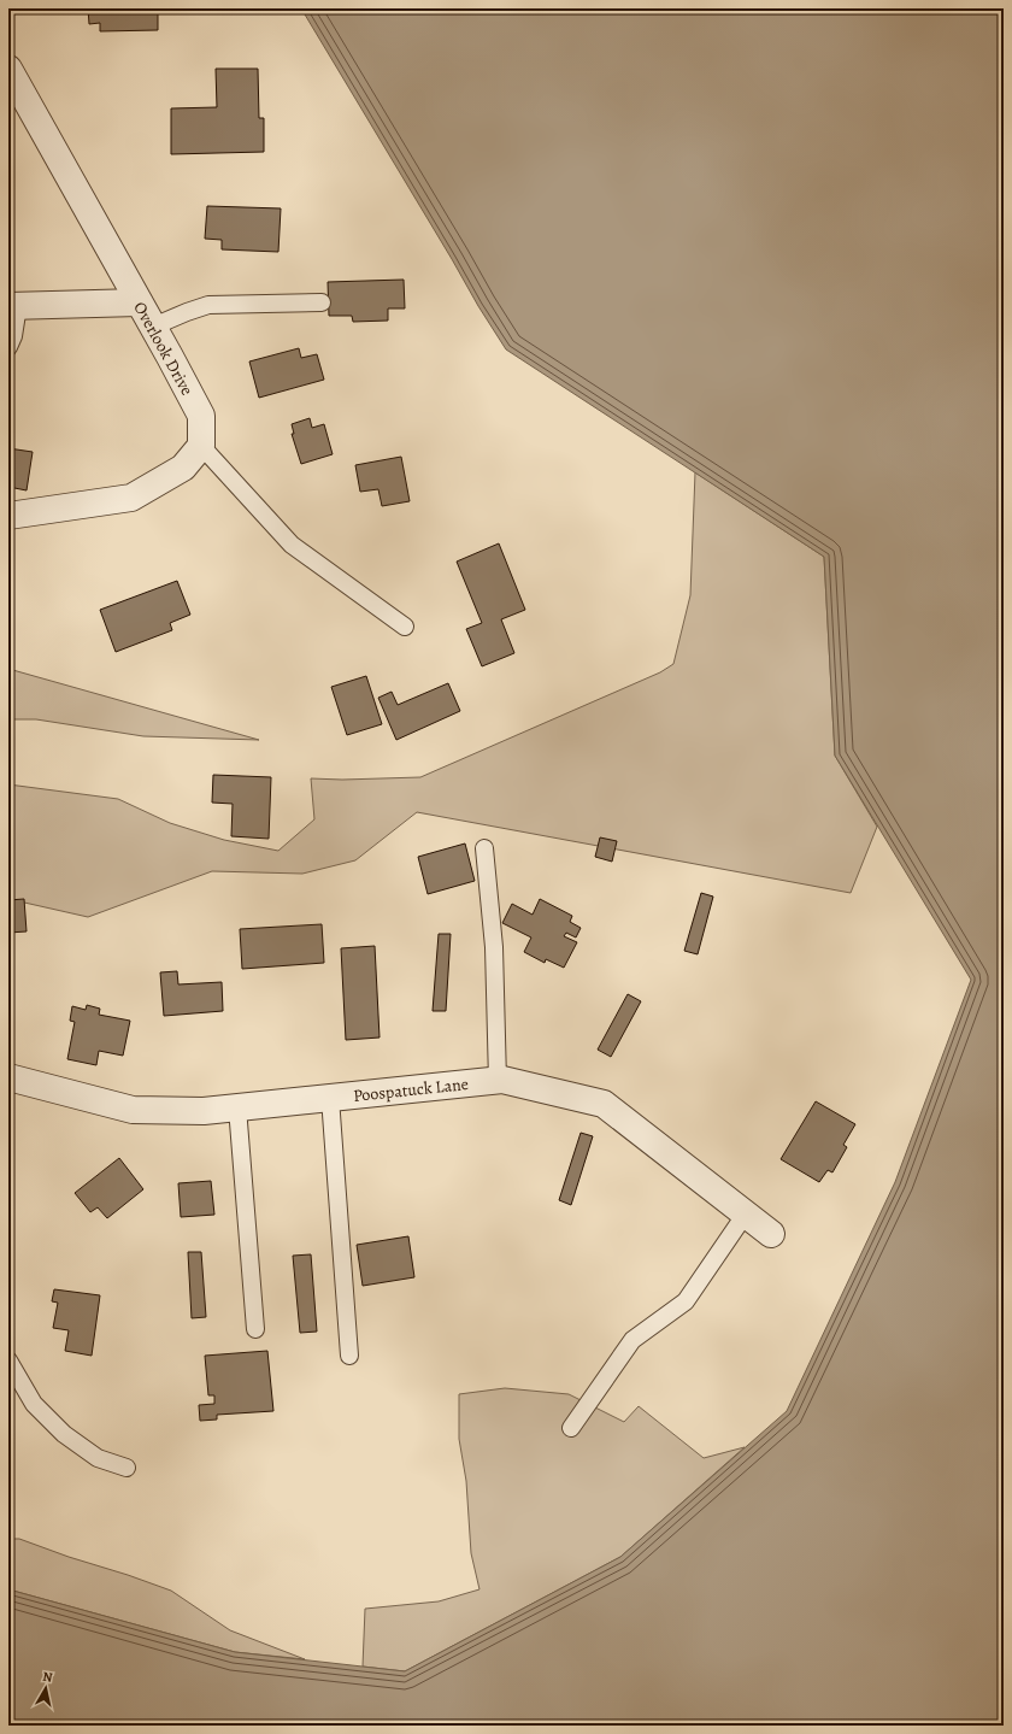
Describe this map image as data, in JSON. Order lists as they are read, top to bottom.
{
  "streets": {
    "street": ["Overlook Drive", "Poospatuck Lane"]
  },
  "north": "top"
}
